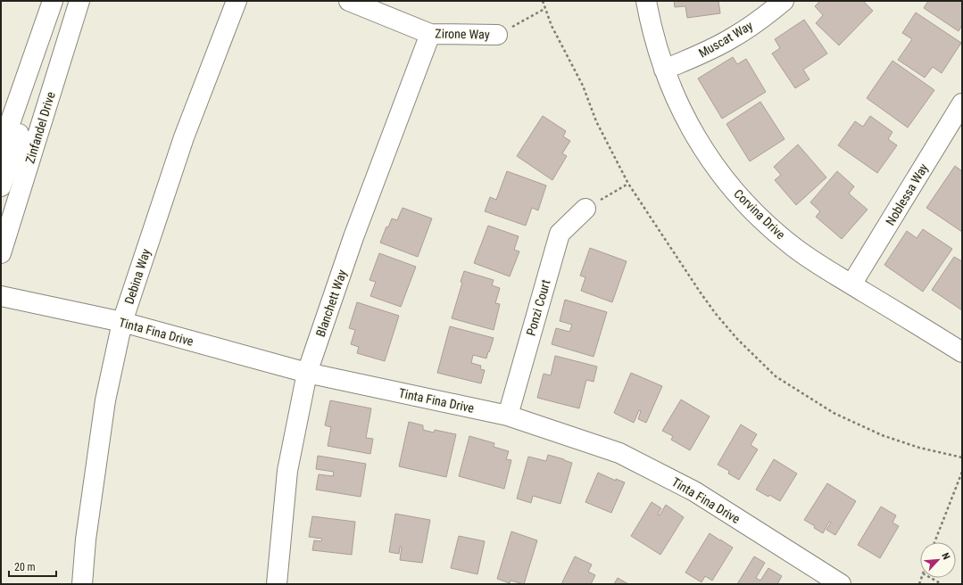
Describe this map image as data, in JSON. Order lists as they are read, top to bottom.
{
  "streets": {
    "street": [
      "Zirone Way",
      "Muscat Way",
      "Zinfandel Drive",
      "Noblessa Way",
      "Corvina Drive",
      "Debina Way",
      "Blanchett Way",
      "Ponzi Court",
      "Tinta Fina Drive"
    ]
  },
  "crossings": [
    ["Zirone Way", "Blanchett Way"],
    ["Muscat Way", "Corvina Drive"],
    ["Noblessa Way", "Corvina Drive"],
    ["Debina Way", "Tinta Fina Drive"],
    ["Blanchett Way", "Tinta Fina Drive"],
    ["Ponzi Court", "Tinta Fina Drive"]
  ],
  "scale_bar": "20 m",
  "north": "top right"
}
